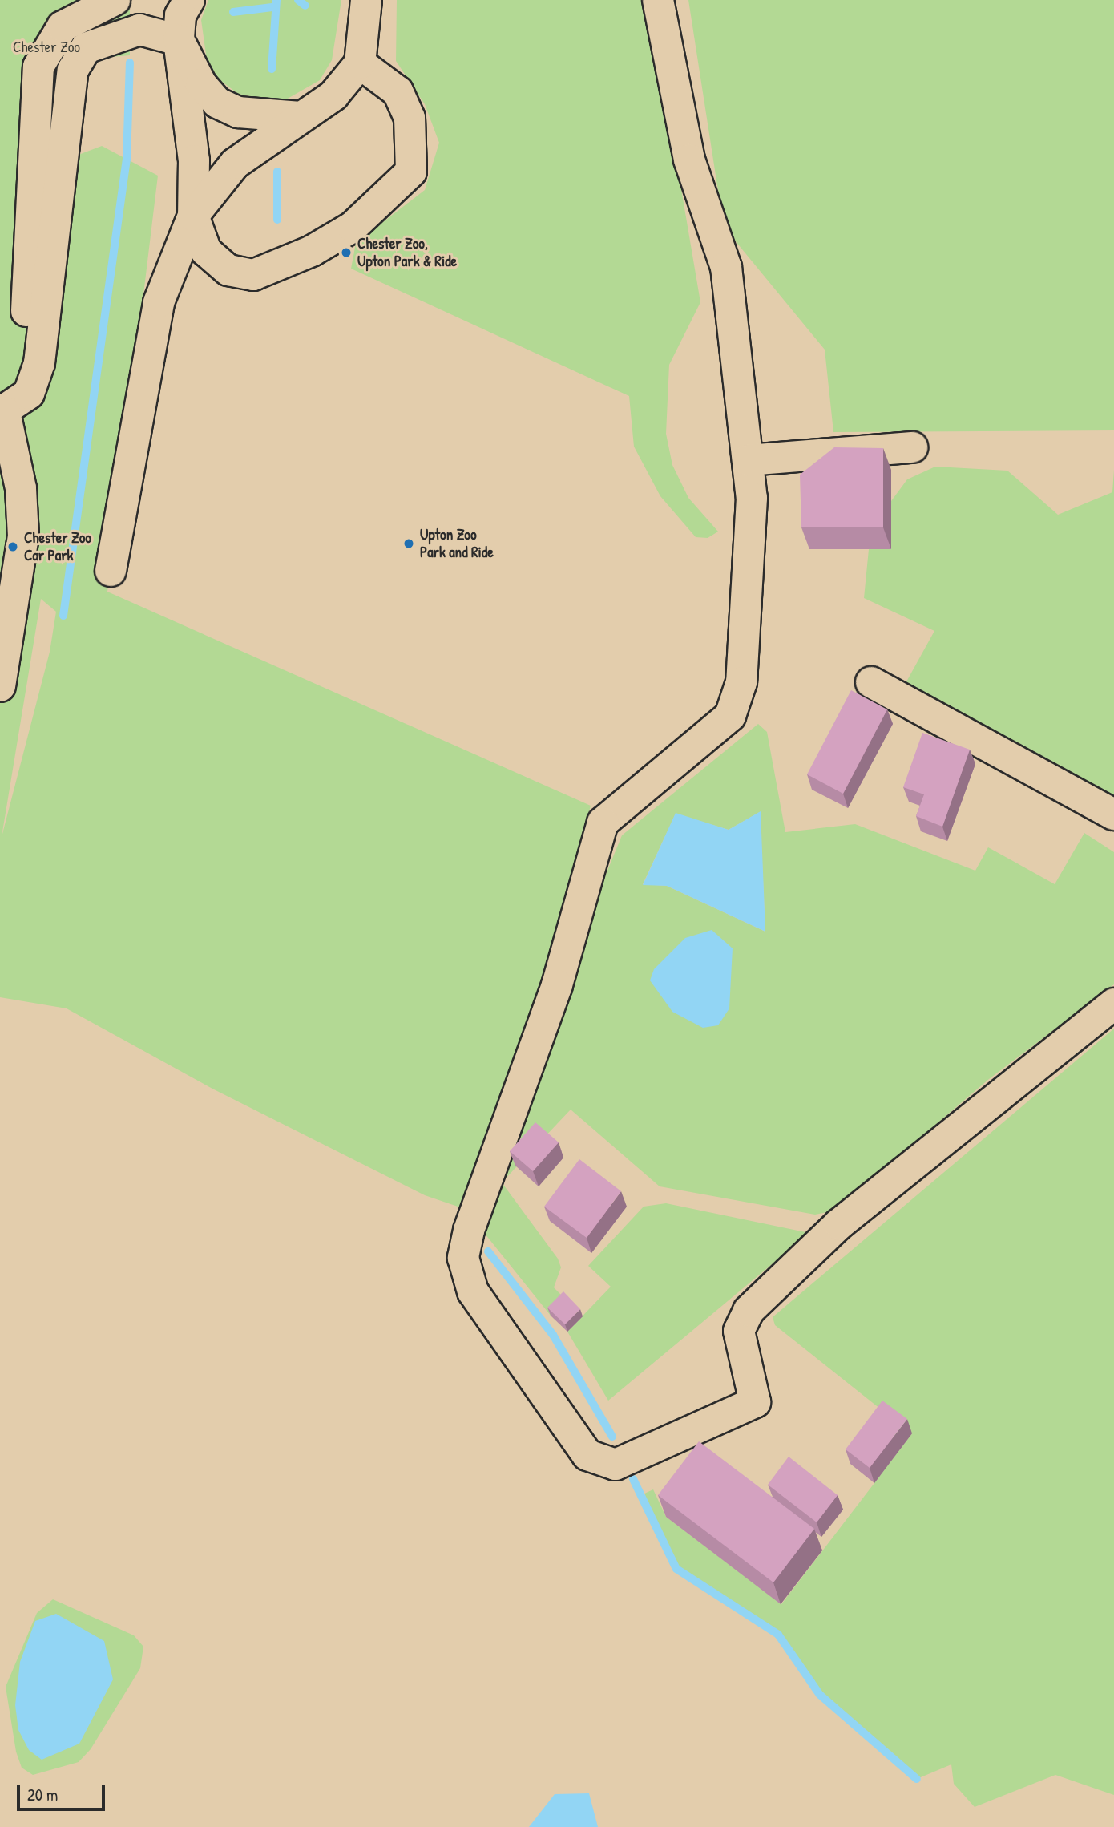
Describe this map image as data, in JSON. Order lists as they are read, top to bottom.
{
  "parks": ["Chester Zoo"],
  "places": ["Chester Zoo, Upton Park & Ride", "Upton Zoo Park and Ride", "Chester Zoo Car Park"],
  "scale_bar": "20 m"
}
